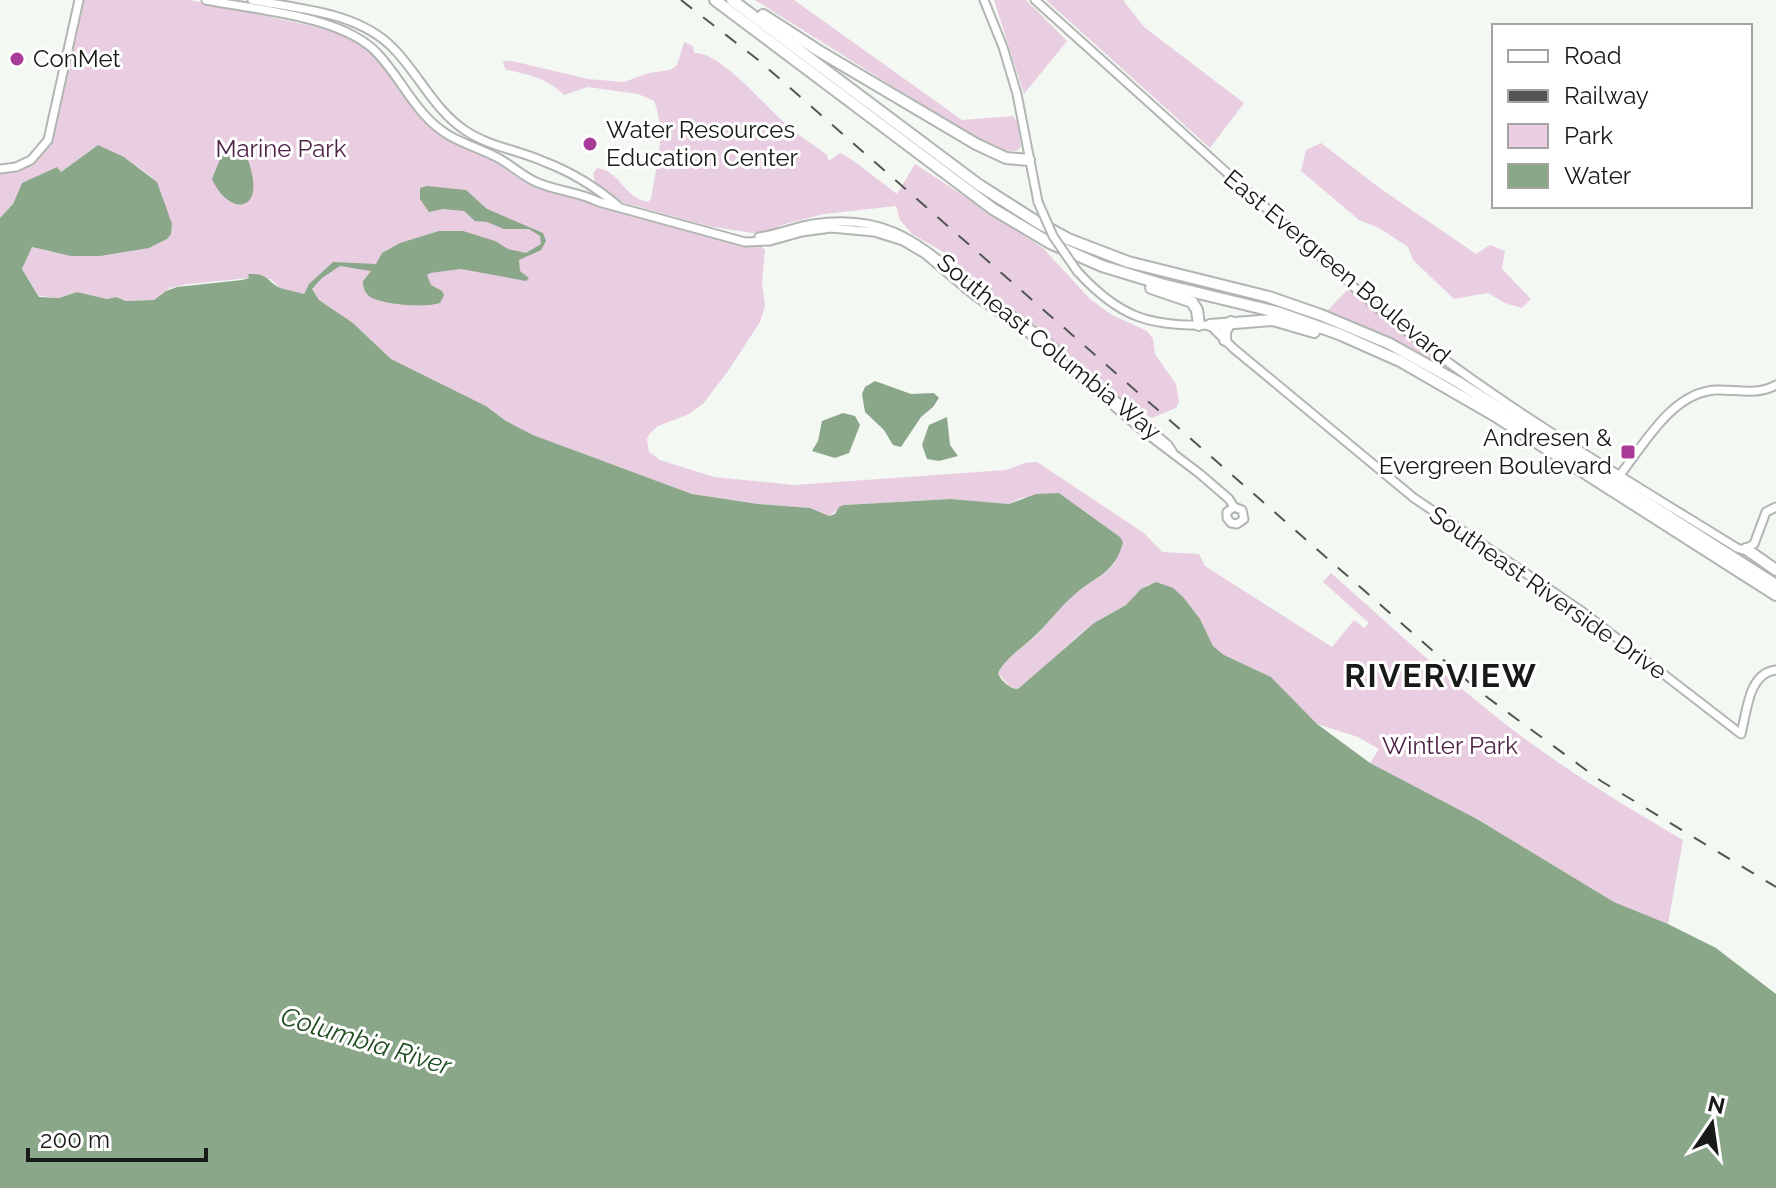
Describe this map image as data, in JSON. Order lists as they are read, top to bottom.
{
  "streets": {
    "street": ["East Evergreen Boulevard", "Southeast Columbia Way", "Southeast Riverside Drive"]
  },
  "districts": ["RIVERVIEW"],
  "water": ["Columbia River"],
  "parks": ["Marine Park", "Wintler Park"],
  "places": {
    "other": ["ConMet", "Water Resources Education Center"],
    "transit": ["Andresen & Evergreen Boulevard"]
  },
  "legend": [
    "Road",
    "Railway",
    "Park",
    "Water"
  ],
  "scale_bar": "200 m",
  "north": "top"
}
